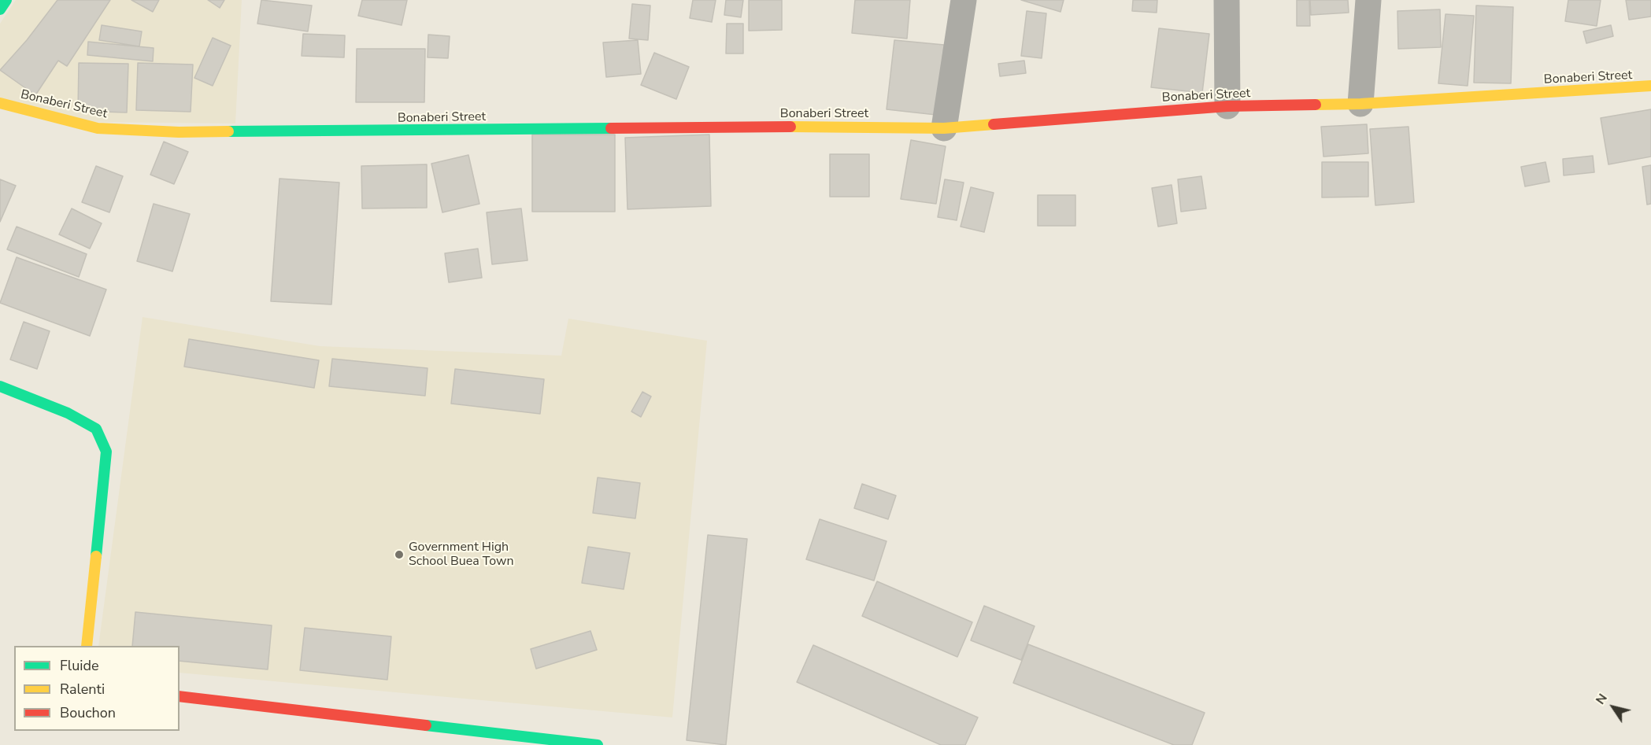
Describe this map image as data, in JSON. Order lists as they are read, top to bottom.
{
  "streets": {
    "street": ["Bonaberi Street"]
  },
  "places": ["Government High School Buea Town"],
  "legend": ["Fluide", "Ralenti", "Bouchon"],
  "north": "top left"
}
